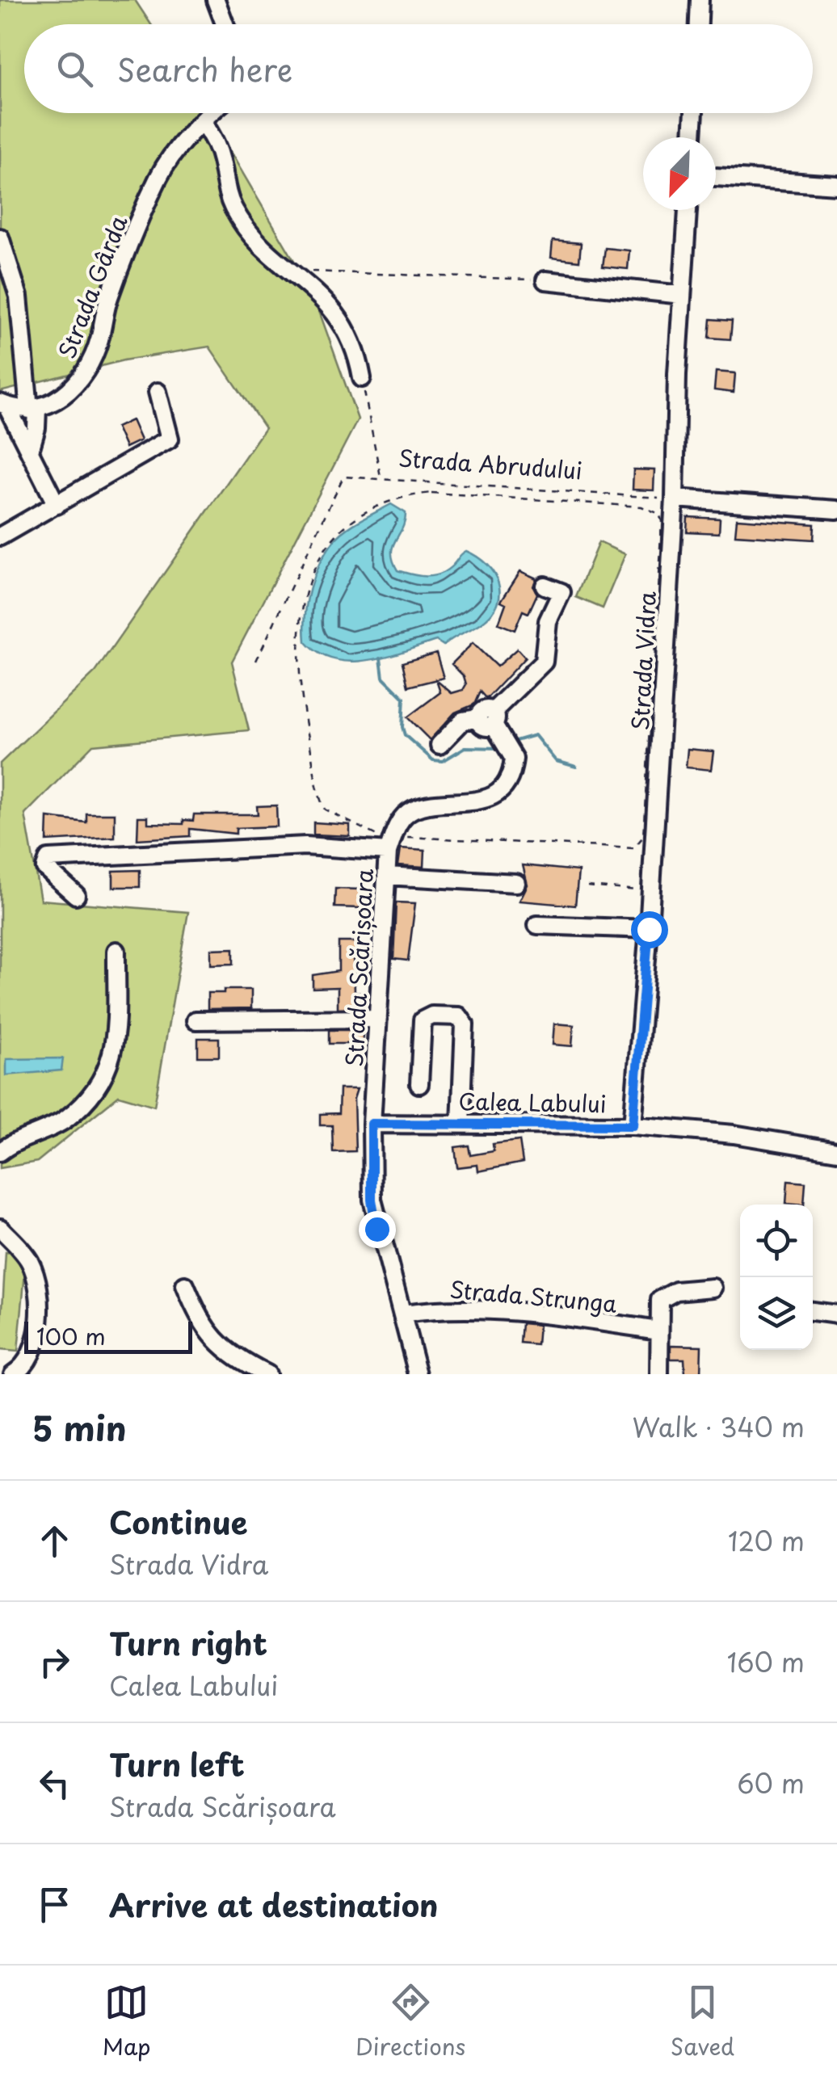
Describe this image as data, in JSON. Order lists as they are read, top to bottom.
{
  "streets": {
    "street": [
      "Strada Gârda",
      "Strada Vidra",
      "Strada Scărișoara",
      "Calea Labului",
      "Strada Strunga"
    ],
    "path": ["Strada Abrudului"]
  },
  "crossings": [
    ["Strada Abrudului", "Strada Vidra"],
    ["Strada Vidra", "Calea Labului"],
    ["Strada Scărișoara", "Calea Labului"],
    ["Strada Scărișoara", "Strada Strunga"]
  ],
  "scale_bar": "100 m",
  "north": "bottom left",
  "page": {
    "search": "Search here",
    "scale": "100 m",
    "heading": ["5 min", "Walk · 340 m"],
    "list": [
      ["Continue", "Strada Vidra", "120 m"],
      ["Turn right", "Calea Labului", "160 m"],
      ["Turn left", "Strada Scărișoara", "60 m"],
      "Arrive at destination"
    ],
    "nav": ["Map", "Directions", "Saved"]
  }
}
